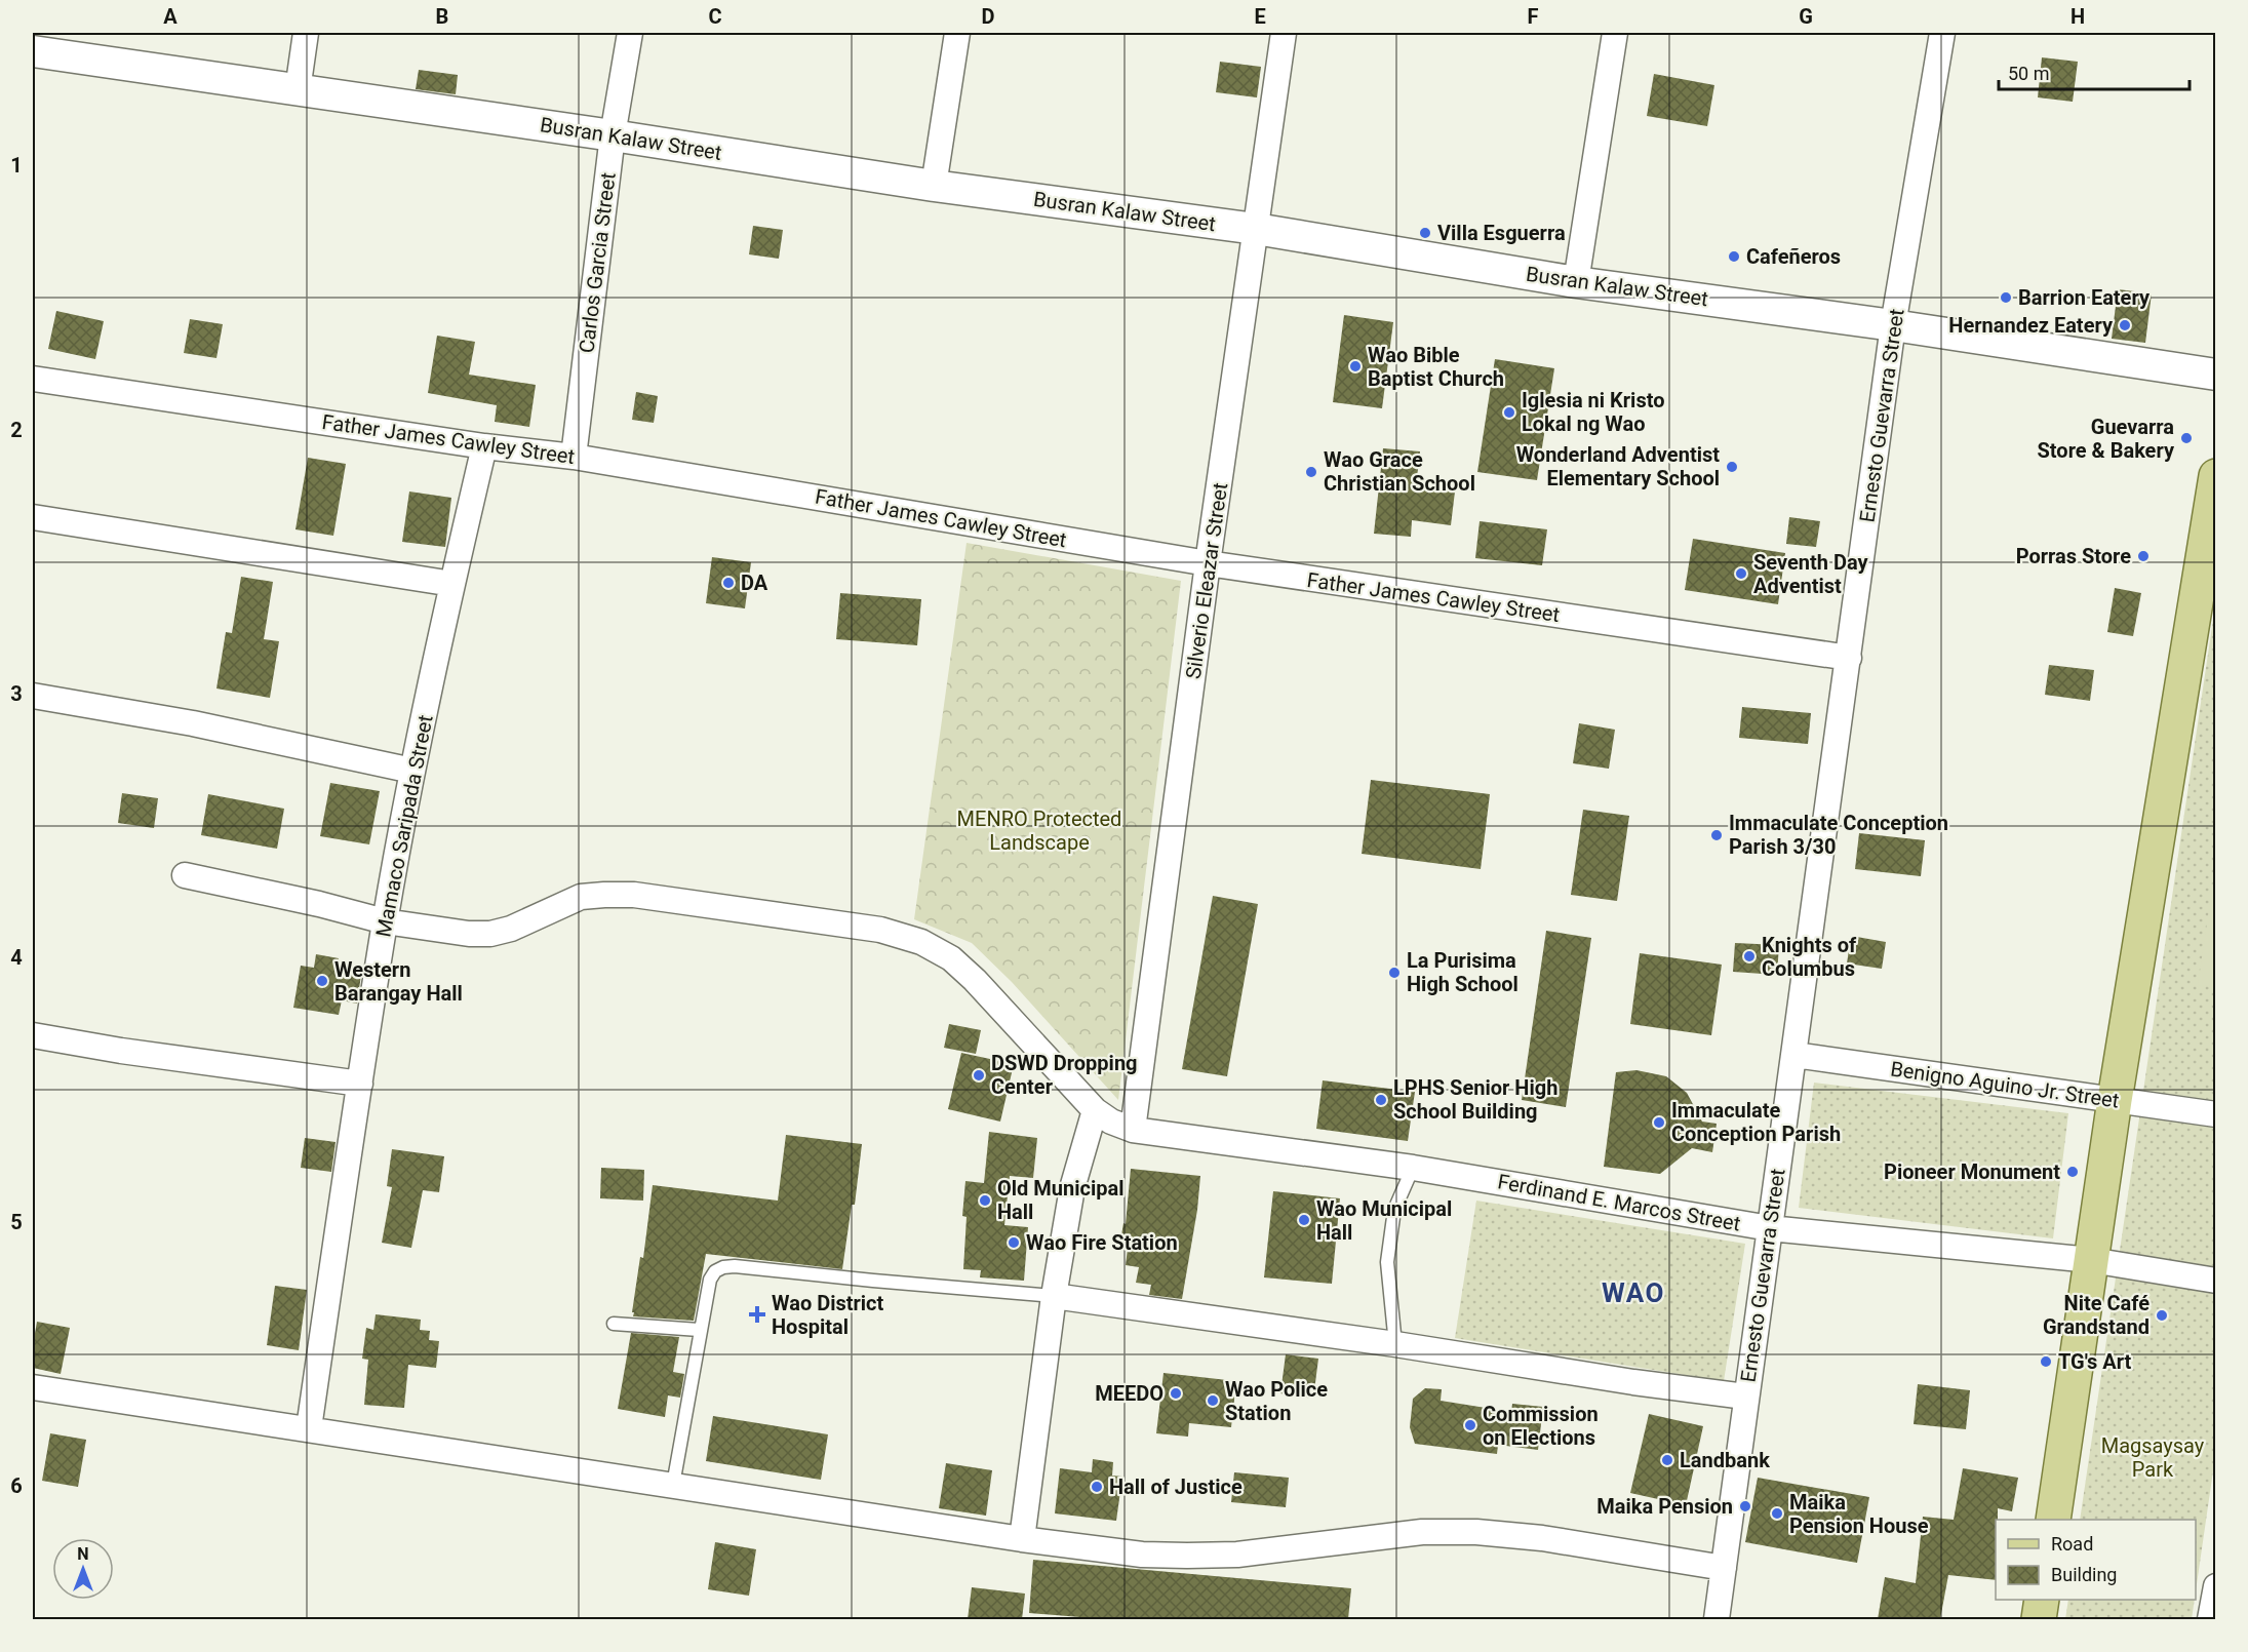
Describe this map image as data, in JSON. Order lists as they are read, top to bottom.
{
  "streets": {
    "street": [
      "Busran Kalaw Street",
      "Carlos Garcia Street",
      "Ernesto Guevarra Street",
      "Father James Cawley Street",
      "Silverio Eleazar Street",
      "Mamaco Saripada Street",
      "Benigno Aguino Jr. Street",
      "Ferdinand E. Marcos Street"
    ]
  },
  "crossings": [
    ["Busran Kalaw Street", "Carlos Garcia Street"],
    ["Busran Kalaw Street", "Ernesto Guevarra Street"],
    ["Busran Kalaw Street", "Silverio Eleazar Street"],
    ["Carlos Garcia Street", "Father James Cawley Street"],
    ["Ernesto Guevarra Street", "Father James Cawley Street"],
    ["Ernesto Guevarra Street", "Benigno Aguino Jr. Street"],
    ["Ernesto Guevarra Street", "Ferdinand E. Marcos Street"],
    ["Father James Cawley Street", "Silverio Eleazar Street"],
    ["Father James Cawley Street", "Mamaco Saripada Street"],
    ["Silverio Eleazar Street", "Ferdinand E. Marcos Street"],
    ["Mamaco Saripada Street", "Ferdinand E. Marcos Street"]
  ],
  "districts": ["WAO"],
  "parks": ["MENRO Protected Landscape", "Magsaysay Park"],
  "places": {
    "other": [
      "Villa Esguerra",
      "Cafeñeros",
      "Barrion Eatery",
      "Hernandez Eatery",
      "Wao Bible Baptist Church",
      "Iglesia ni Kristo Lokal ng Wao",
      "Guevarra Store & Bakery",
      "Wonderland Adventist Elementary School",
      "Wao Grace Christian School",
      "Porras Store",
      "Seventh Day Adventist",
      "DA",
      "Immaculate Conception Parish 3/30",
      "Knights of Columbus",
      "La Purisima High School",
      "Western Barangay Hall",
      "DSWD Dropping Center",
      "LPHS Senior High School Building",
      "Immaculate Conception Parish",
      "Pioneer Monument",
      "Old Municipal Hall",
      "Wao Municipal Hall",
      "Wao Fire Station",
      "Nite Café Grandstand",
      "TG's Art",
      "MEEDO",
      "Wao Police Station",
      "Commission on Elections",
      "Landbank",
      "Hall of Justice",
      "Maika Pension",
      "Maika Pension House"
    ],
    "health": ["Wao District Hospital"]
  },
  "legend": ["Road", "Building"],
  "scale_bar": "50 m",
  "north": "top",
  "grid": {
    "columns": [
      "A",
      "B",
      "C",
      "D",
      "E",
      "F",
      "G",
      "H"
    ],
    "rows": [
      "1",
      "2",
      "3",
      "4",
      "5",
      "6"
    ]
  }
}
